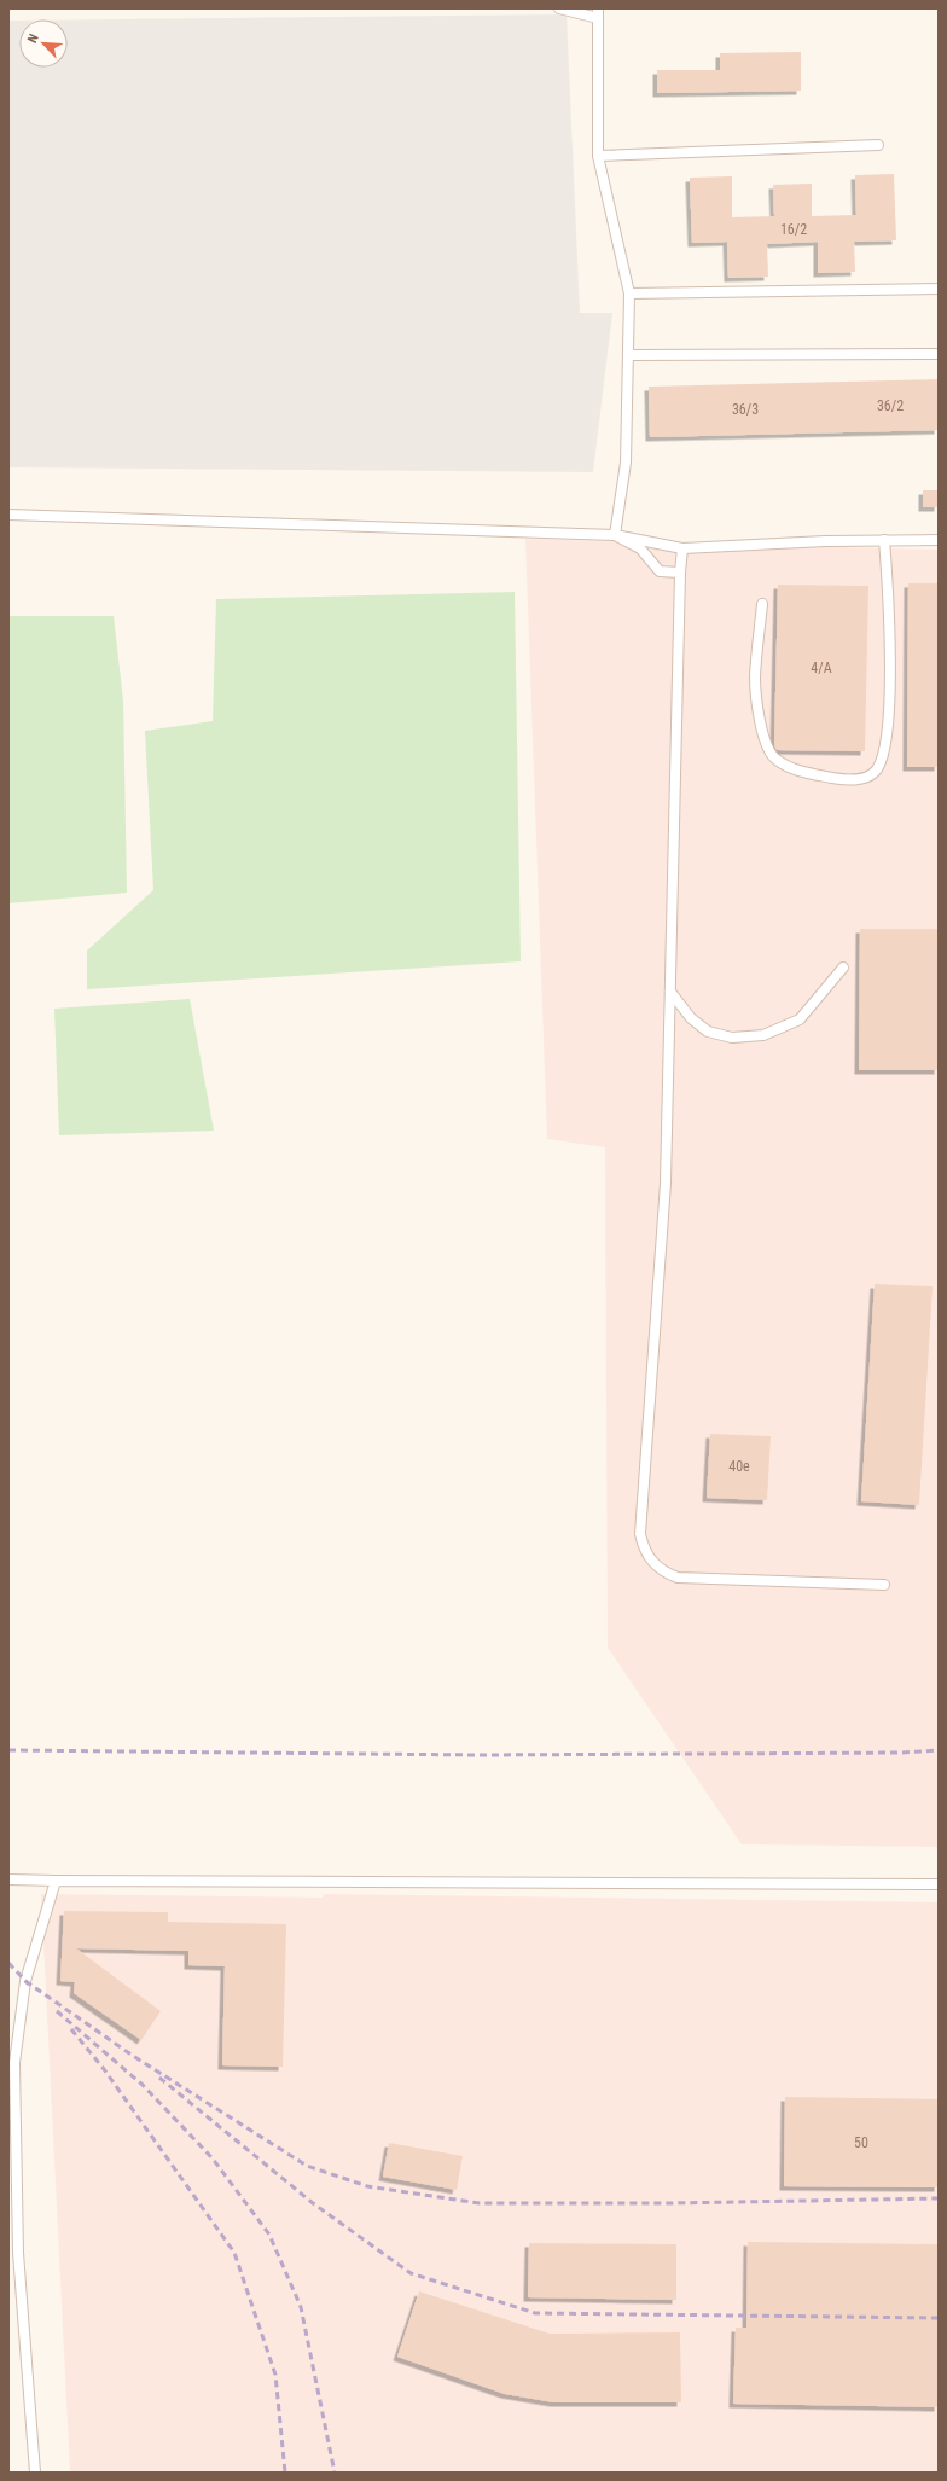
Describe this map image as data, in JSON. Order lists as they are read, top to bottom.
{
  "house_numbers": [
    "16/2",
    "36/2",
    "36/3",
    "4/А",
    "40е",
    "50"
  ],
  "north": "top left"
}
